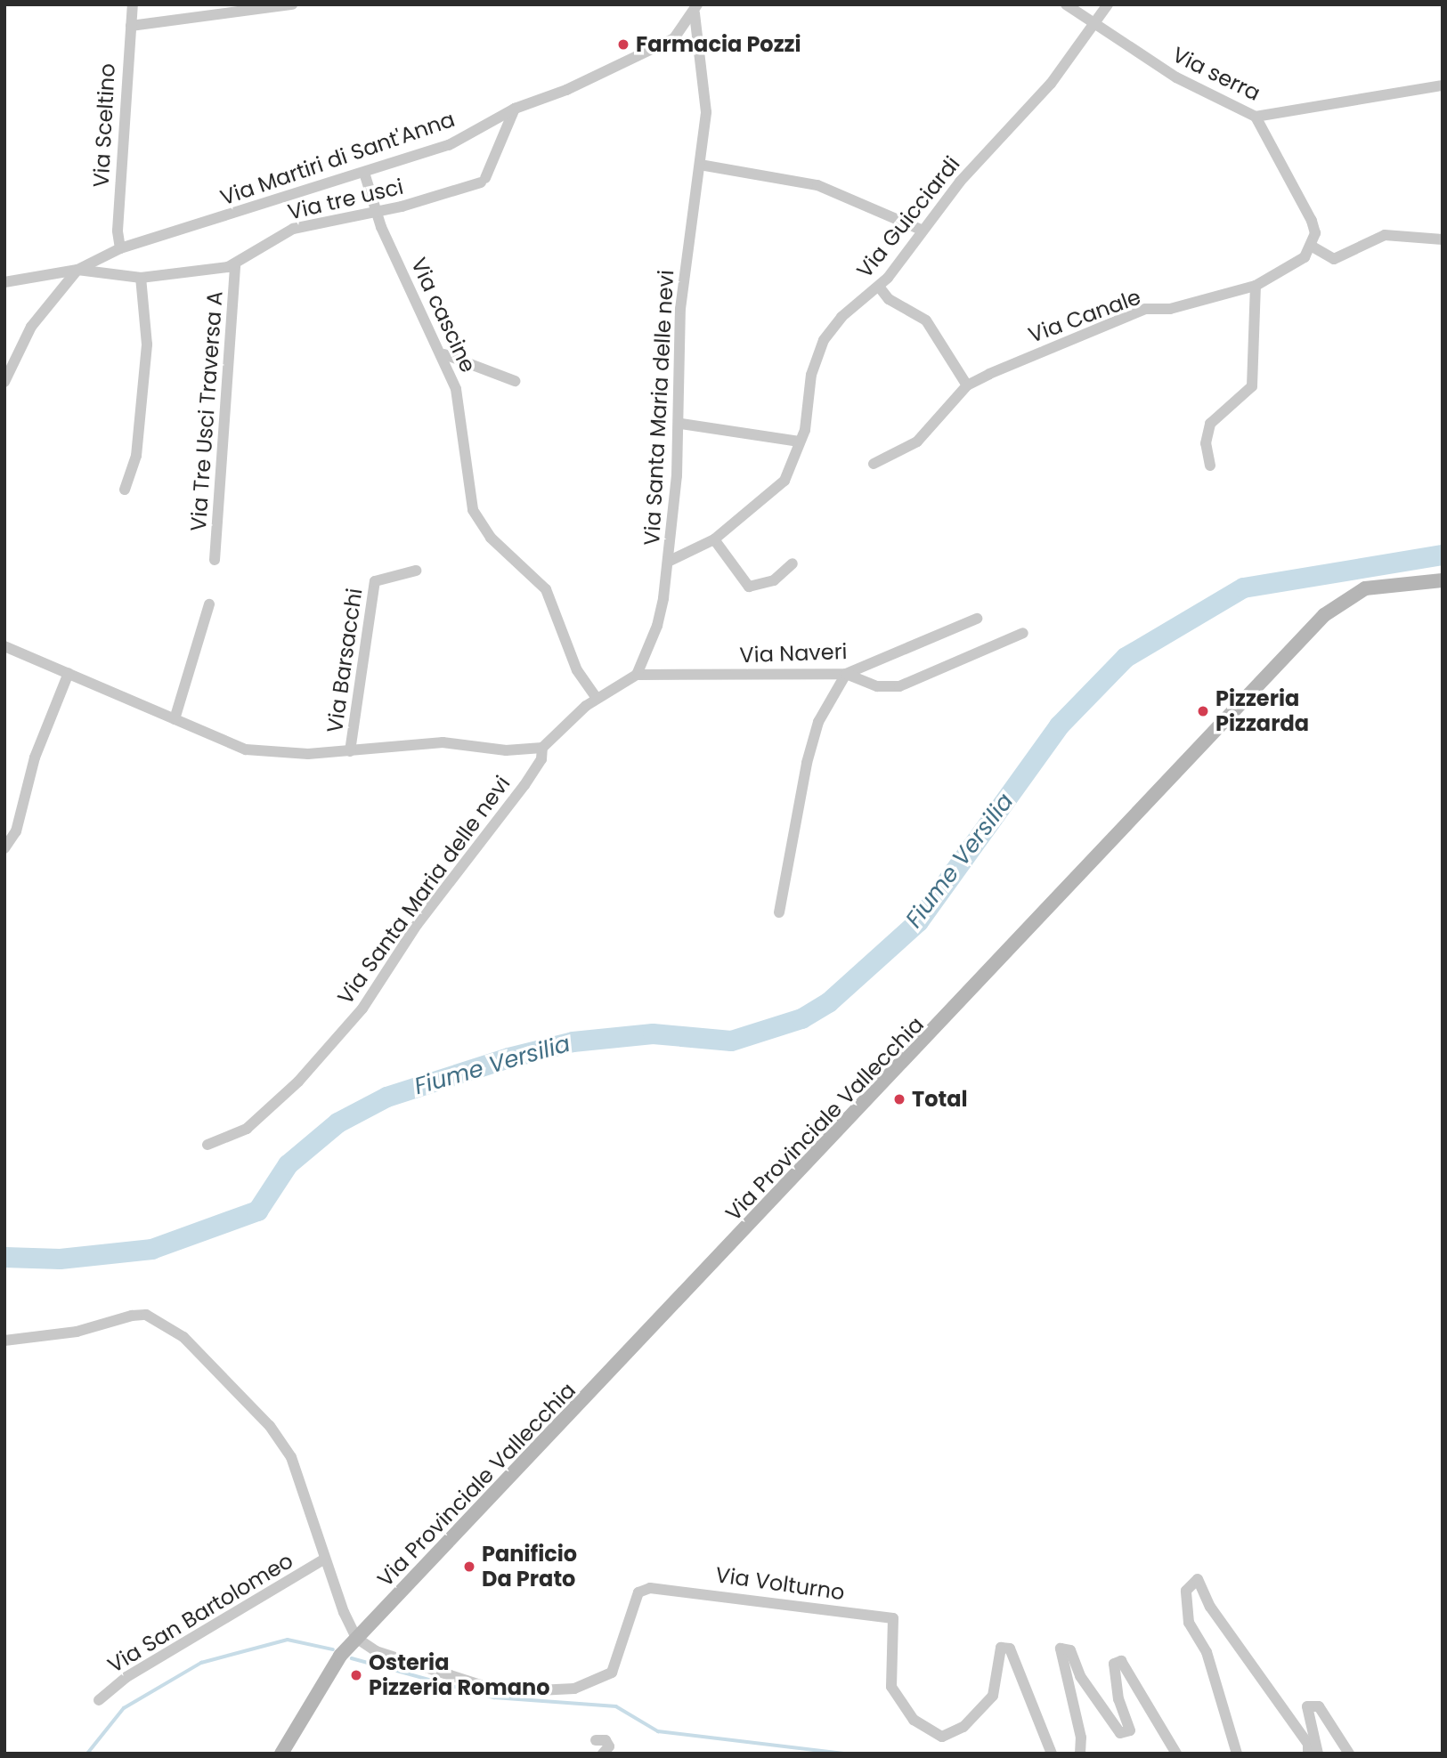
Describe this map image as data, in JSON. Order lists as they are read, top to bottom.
{
  "streets": {
    "main road": ["Via Provinciale Vallecchia"],
    "street": [
      "Via serra",
      "Via Sceltino",
      "Via Martiri di Sant'Anna",
      "Via tre usci",
      "Via Guicciardi",
      "Via cascine",
      "Via Canale",
      "Via Santa Maria delle nevi",
      "Via Tre Usci Traversa A",
      "Via Naveri",
      "Via Barsacchi",
      "Via Volturno",
      "Via San Bartolomeo"
    ]
  },
  "crossings": [
    ["Via serra", "Via Guicciardi"],
    ["Via Sceltino", "Via Martiri di Sant'Anna"],
    ["Via Martiri di Sant'Anna", "Via tre usci"],
    ["Via Martiri di Sant'Anna", "Via cascine"],
    ["Via Martiri di Sant'Anna", "Via Santa Maria delle nevi"],
    ["Via tre usci", "Via cascine"],
    ["Via tre usci", "Via Tre Usci Traversa A"],
    ["Via Guicciardi", "Via Santa Maria delle nevi"],
    ["Via cascine", "Via Santa Maria delle nevi"],
    ["Via Santa Maria delle nevi", "Via Naveri"],
    ["Via Santa Maria delle nevi", "Via Barsacchi"],
    ["Via Provinciale Vallecchia", "Via Volturno"],
    ["Via Provinciale Vallecchia", "Via San Bartolomeo"],
    ["Via Volturno", "Via San Bartolomeo"]
  ],
  "water": ["Fiume Versilia"],
  "places": [
    "Farmacia Pozzi",
    "Pizzeria Pizzarda",
    "Total",
    "Panificio Da Prato",
    "Osteria Pizzeria Romano"
  ]
}
